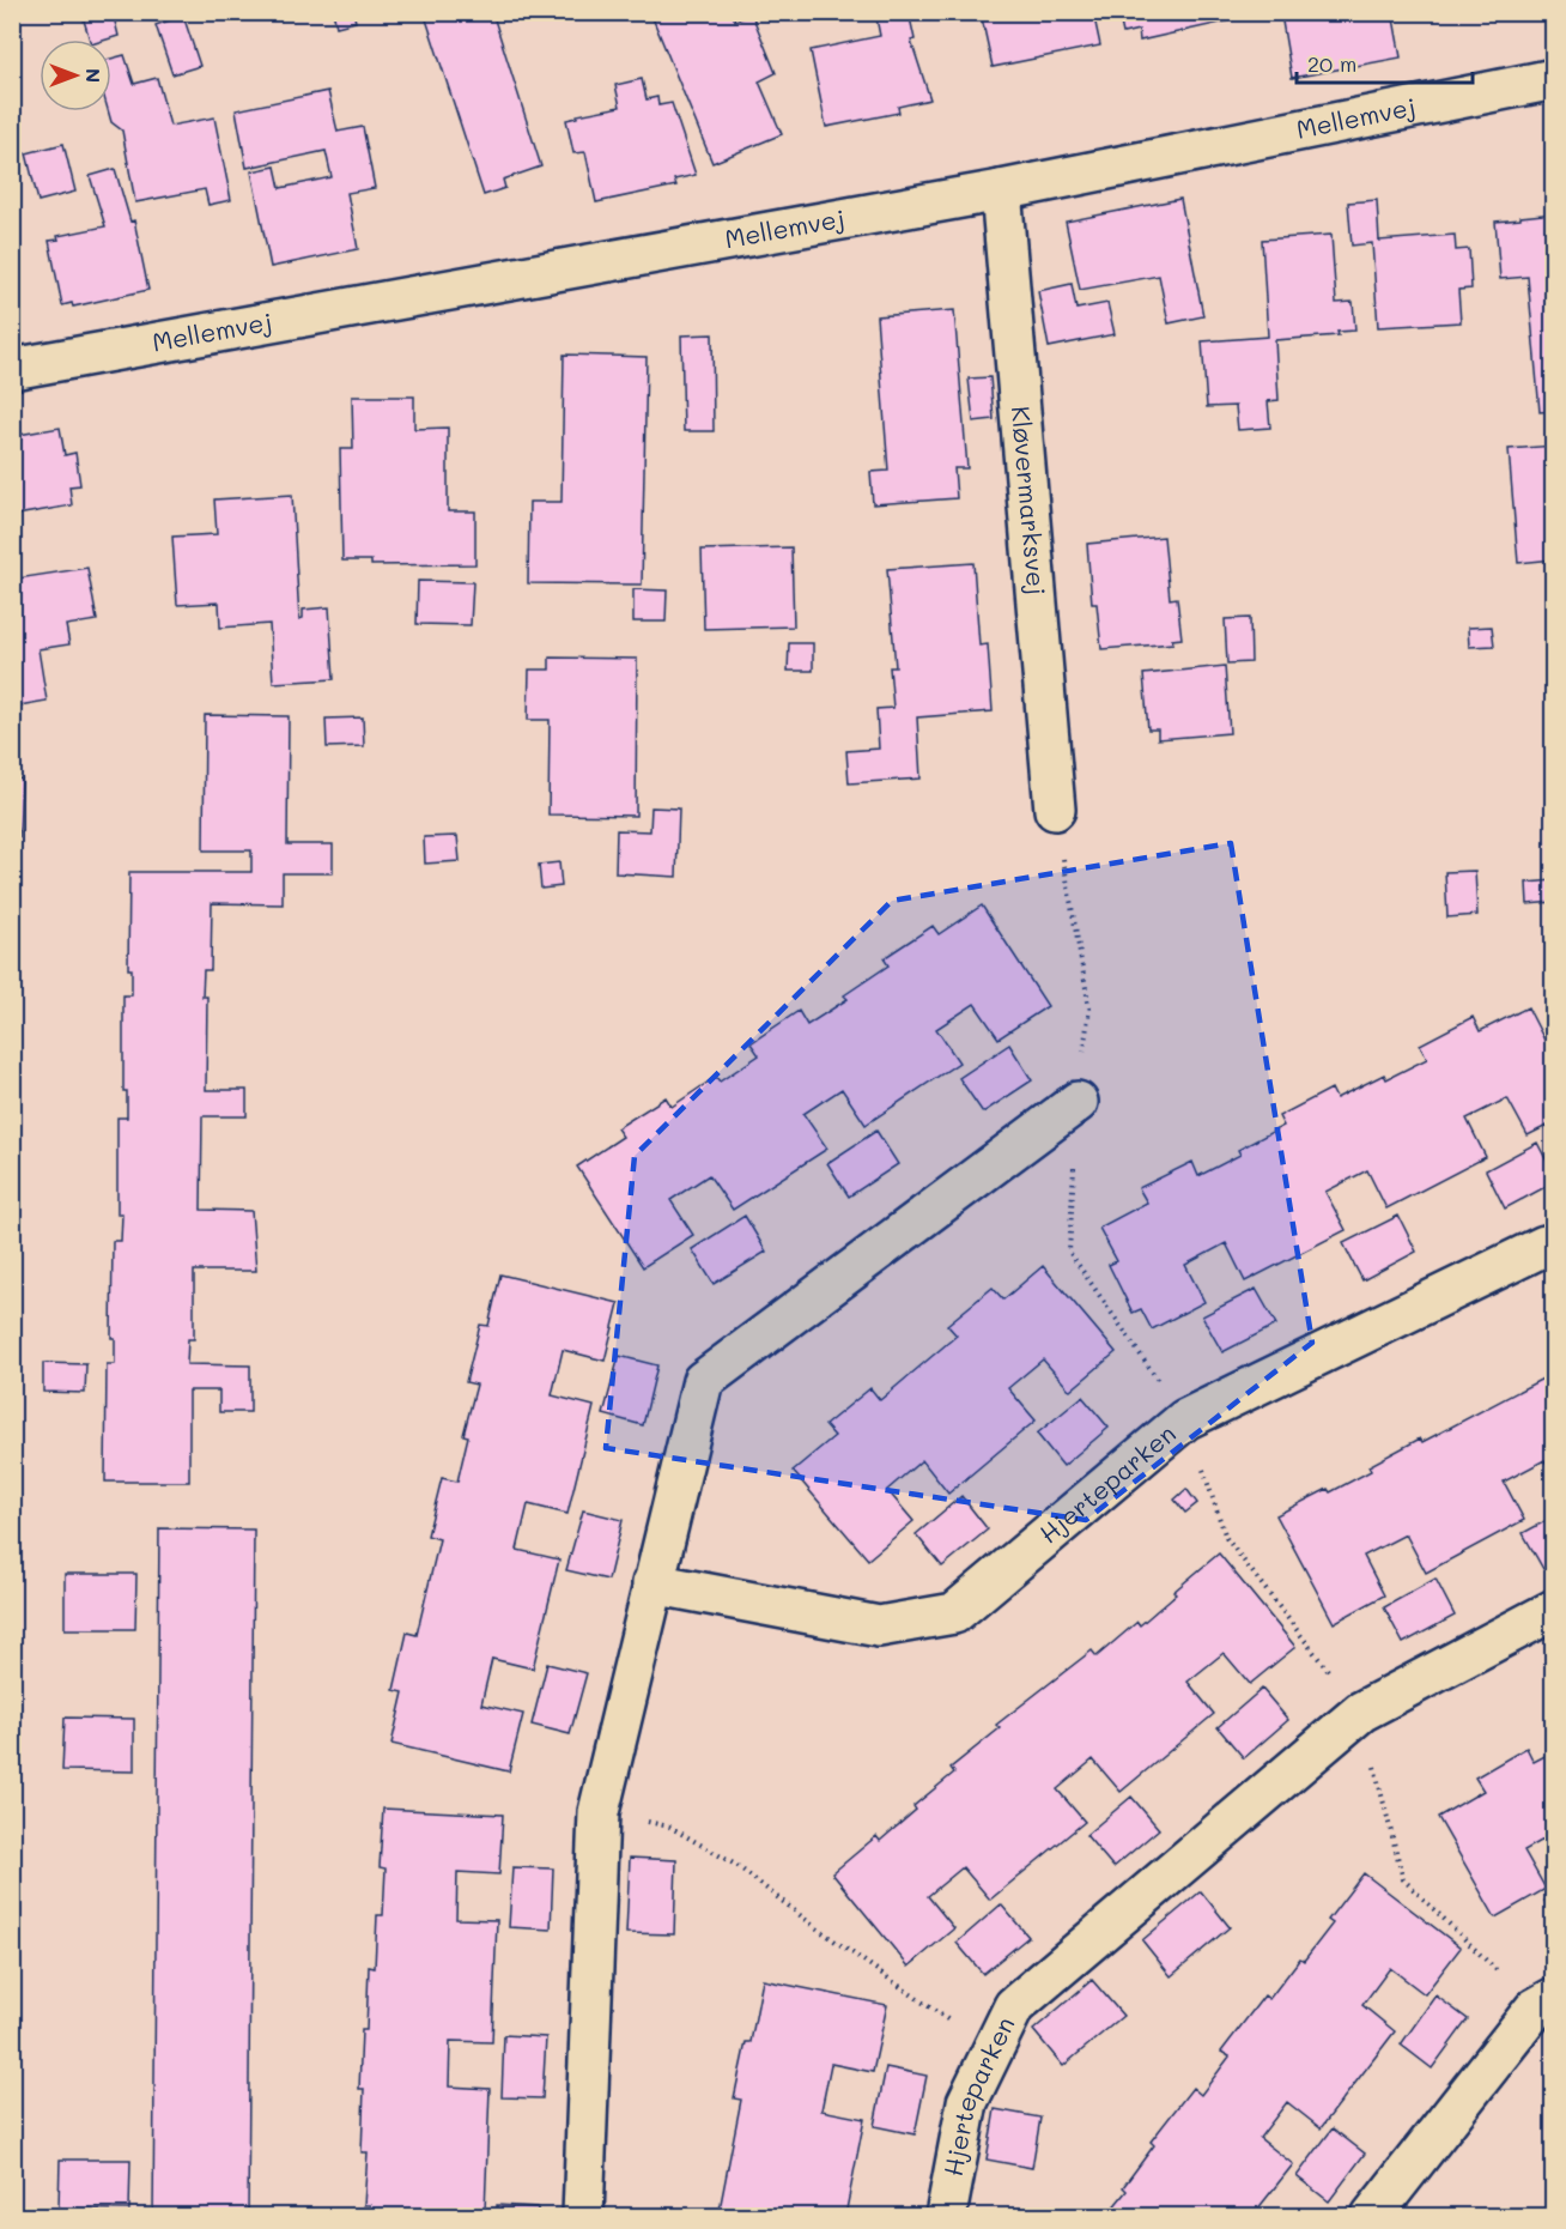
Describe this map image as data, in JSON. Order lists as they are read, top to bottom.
{
  "streets": {
    "street": ["Mellemvej", "Kløvermarksvej", "Hjerteparken"]
  },
  "crossings": [
    ["Mellemvej", "Kløvermarksvej"]
  ],
  "scale_bar": "20 m",
  "north": "right"
}
